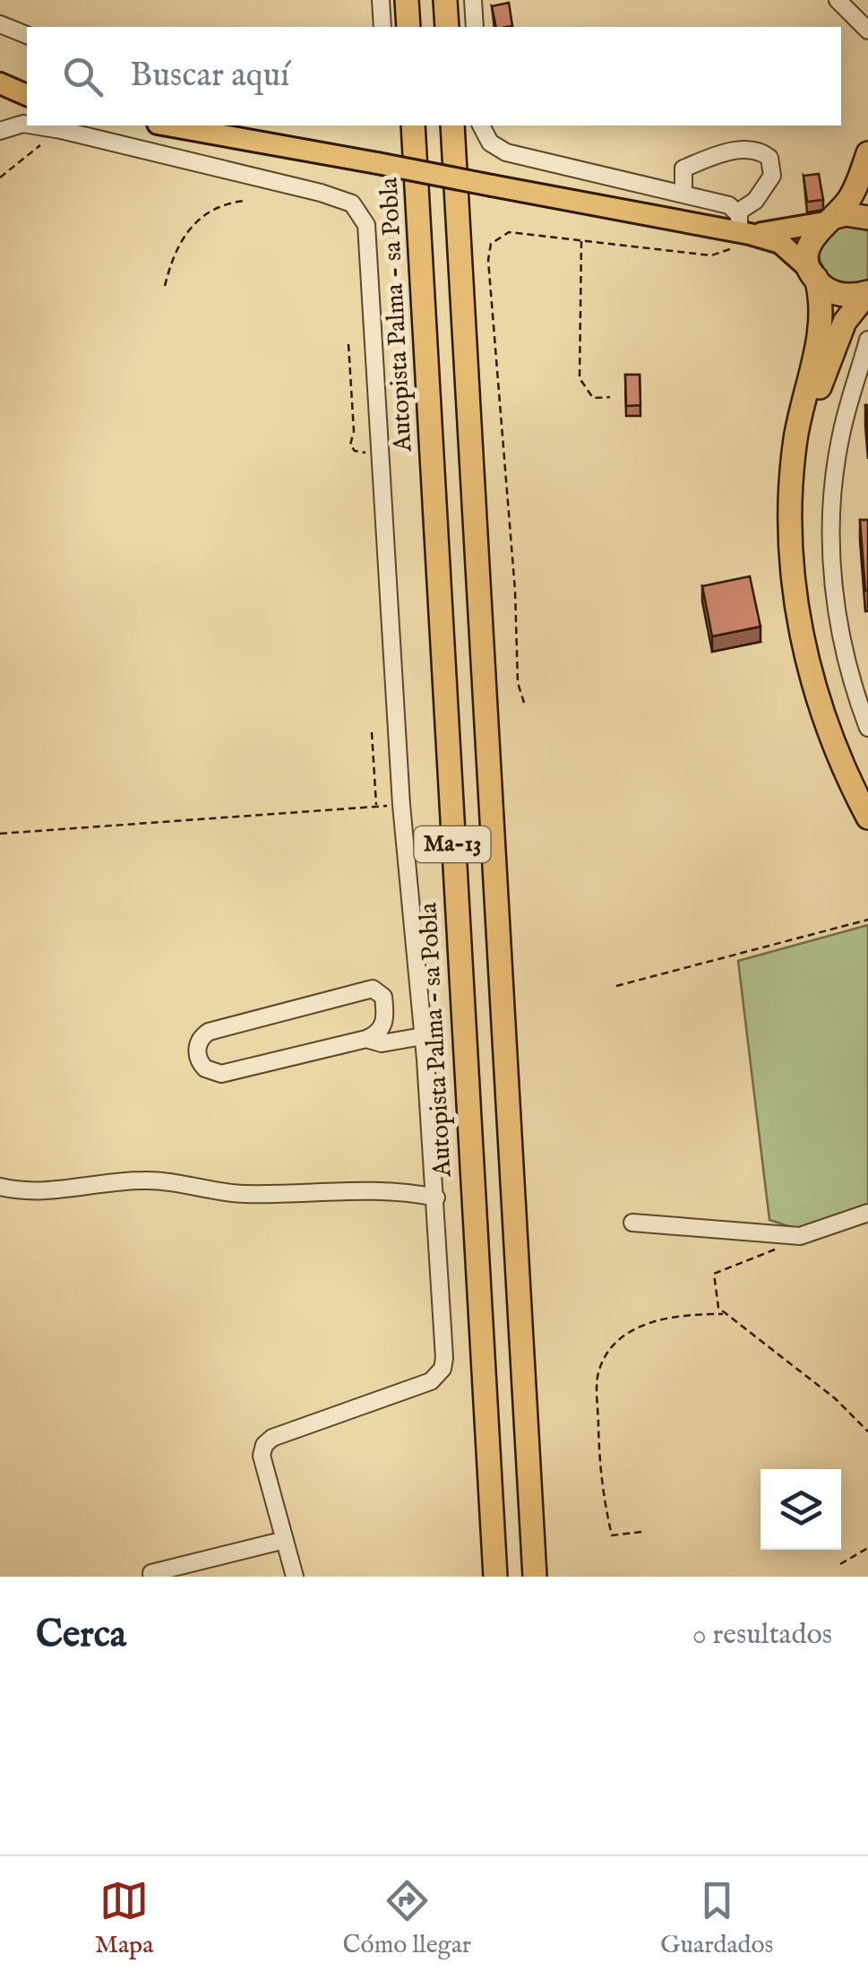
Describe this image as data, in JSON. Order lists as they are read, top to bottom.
{
  "streets": {
    "highway": ["Autopista Palma - sa Pobla", "Ma-13"]
  },
  "page": {
    "search": "Buscar aquí",
    "heading": ["Cerca", "0 resultados"],
    "nav": ["Mapa", "Cómo llegar", "Guardados"]
  }
}
